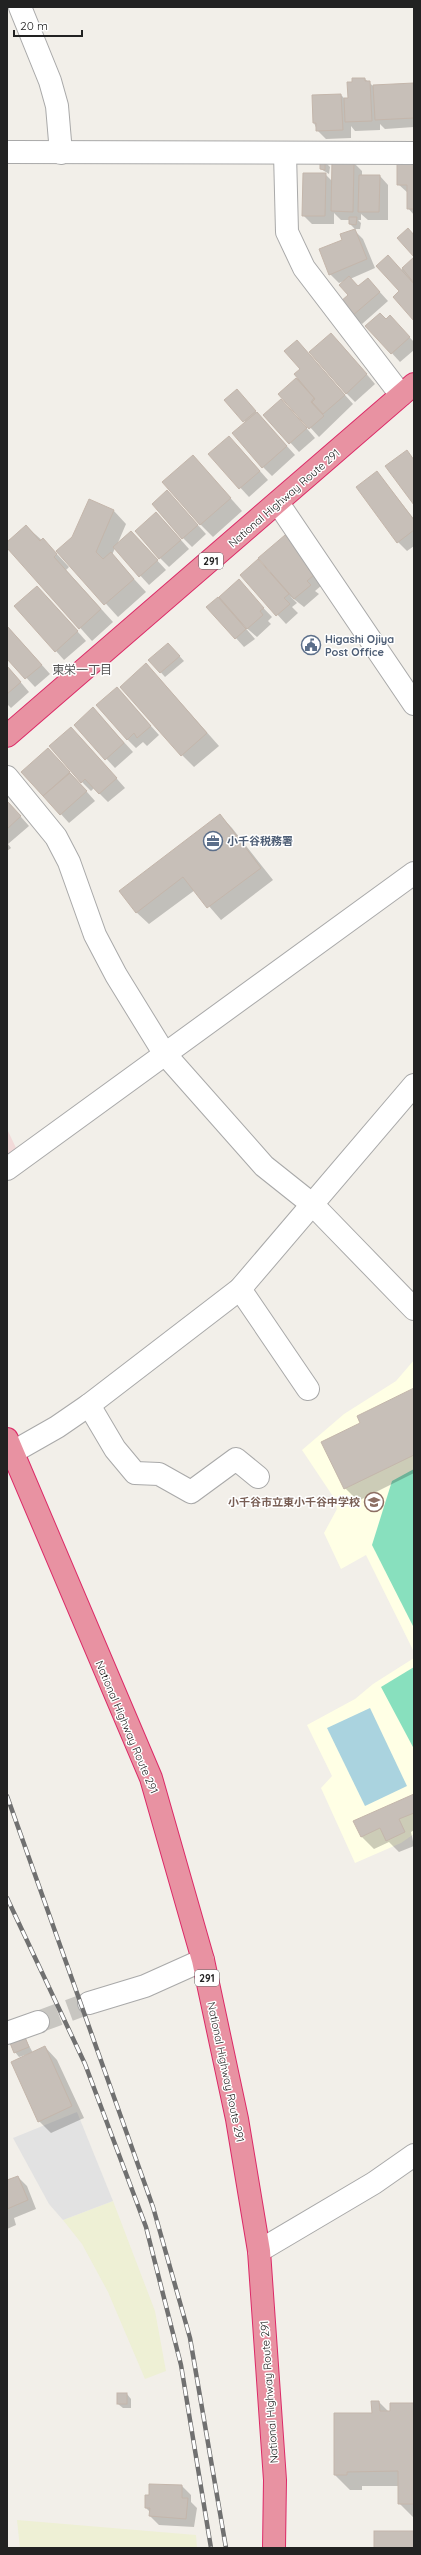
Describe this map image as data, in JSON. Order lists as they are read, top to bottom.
{
  "streets": {
    "highway": ["National Highway Route 291", "291"]
  },
  "districts": ["東栄一丁目"],
  "places": {
    "public building": ["Higashi Ojiya Post Office"],
    "office": ["小千谷税務署"],
    "school or university": ["小千谷市立東小千谷中学校"]
  },
  "scale_bar": "20 m"
}
